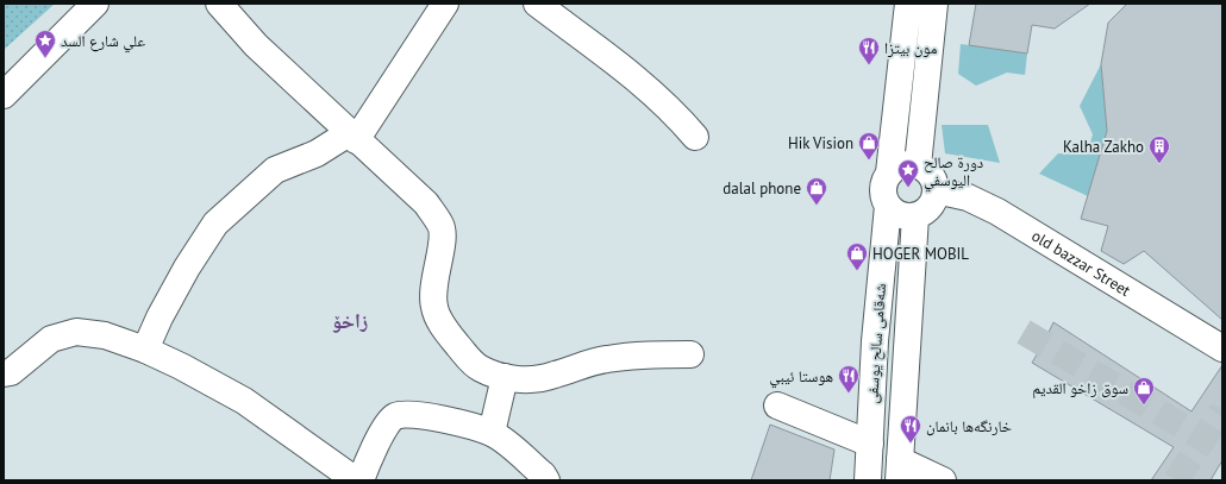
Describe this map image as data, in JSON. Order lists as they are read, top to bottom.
{
  "streets": {
    "street": ["old bazzar Street", "شەقامی سالح یوسفی"]
  },
  "crossings": [
    ["old bazzar Street", "شەقامی سالح یوسفی"]
  ],
  "districts": ["زاخۆ"],
  "places": {
    "place": ["علي شارع السد", "دورة صالح اليوسفي"],
    "restaurant": ["مون بيتزا", "هوستا ئيبي", "خارنگەها بانمان"],
    "shop": [
      "Hik Vision",
      "dalal phone",
      "HOGER MOBIL",
      "سوق زاخو القديم"
    ],
    "building": ["Kalha Zakho"]
  }
}
